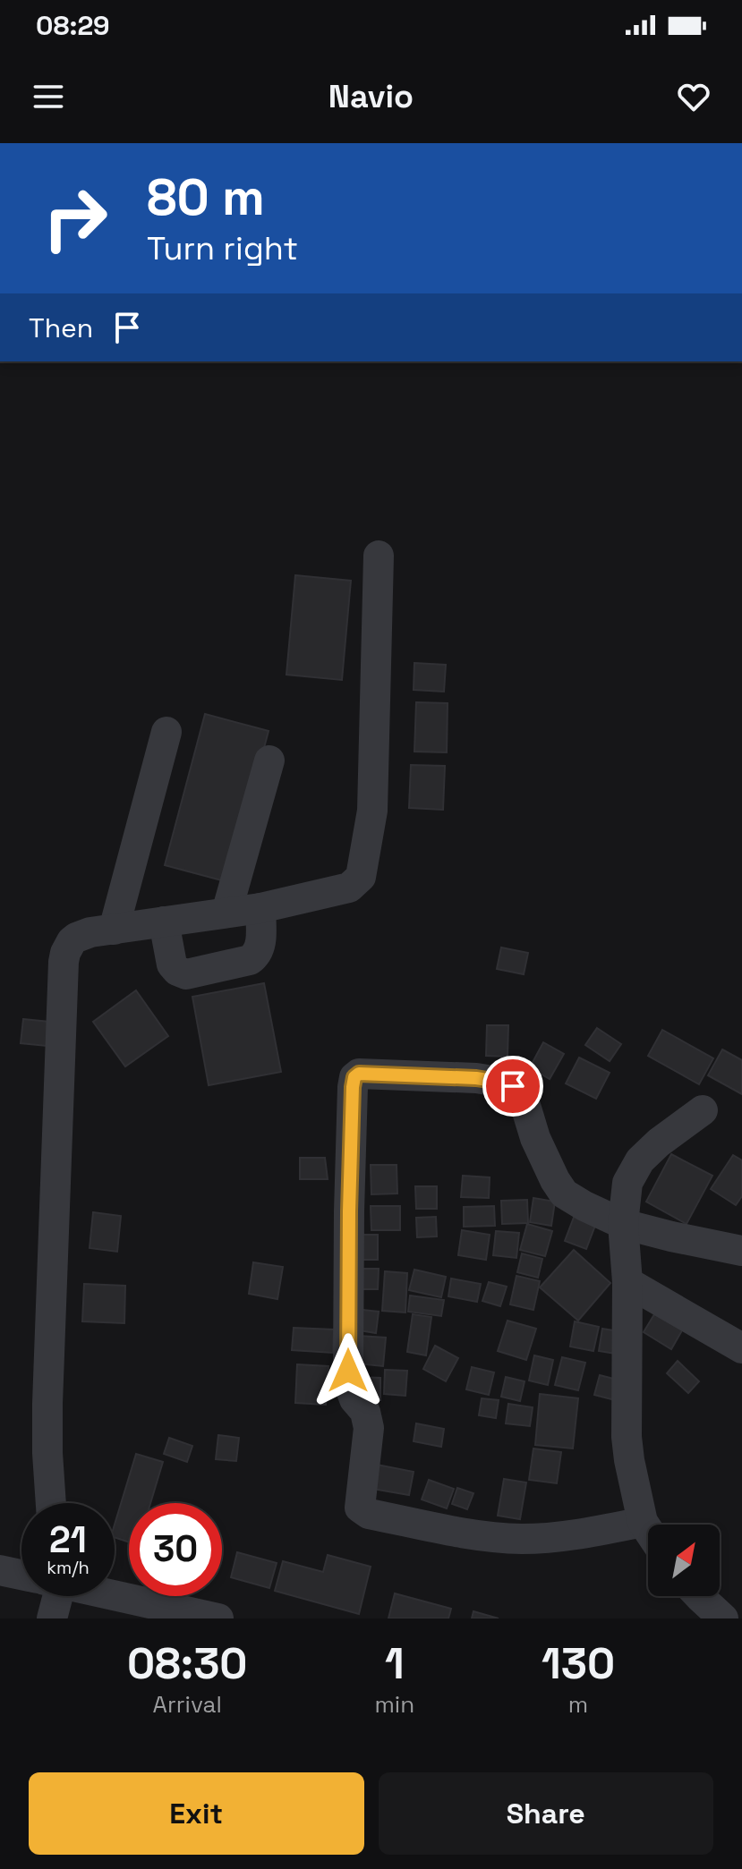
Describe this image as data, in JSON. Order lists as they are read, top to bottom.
{
  "north": "top right",
  "page": {
    "status": "08:29",
    "header": "Navio",
    "turn": ["80 m", "Turn right"],
    "then": "Then",
    "speed": "21 km/h",
    "limit": "30",
    "eta": [
      "08:30",
      "Arrival",
      "1",
      "min",
      "130",
      "m"
    ],
    "buttons": ["Exit", "Share"]
  }
}
